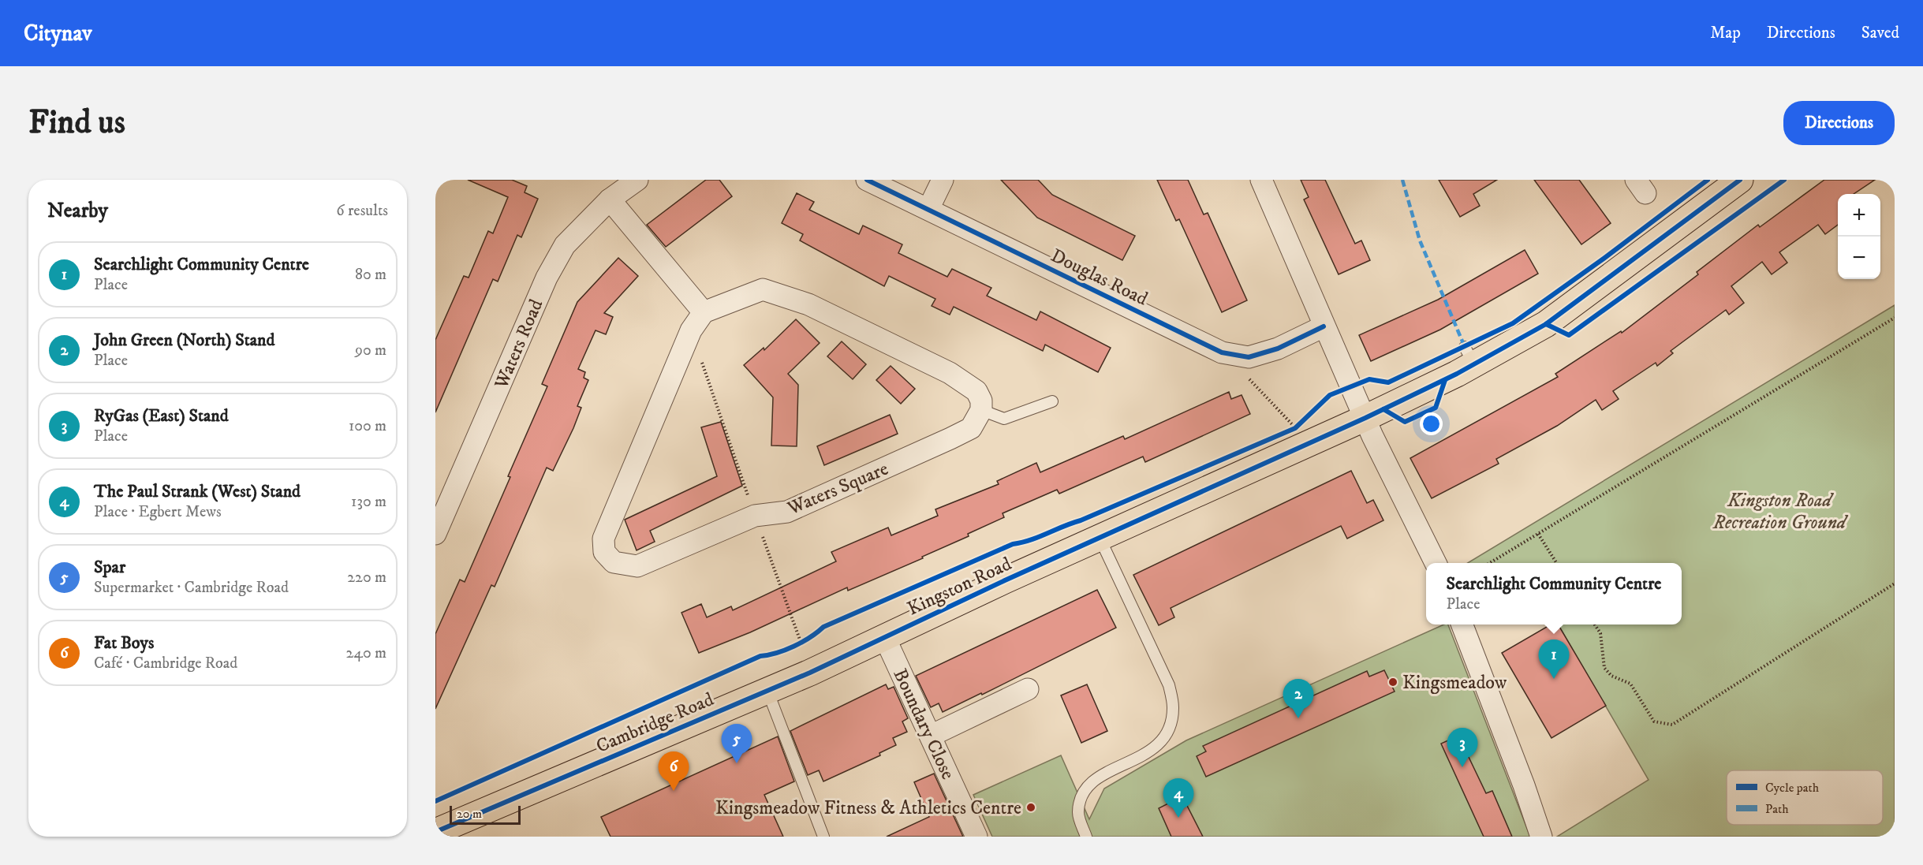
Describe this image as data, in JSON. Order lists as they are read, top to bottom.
{
  "streets": {
    "main road": ["Kingston Road", "Cambridge Road"],
    "street": [
      "Douglas Road",
      "Waters Road",
      "Waters Square",
      "Boundary Close"
    ]
  },
  "crossings": [
    ["Kingston Road", "Cambridge Road"],
    ["Kingston Road", "Boundary Close"],
    ["Cambridge Road", "Boundary Close"]
  ],
  "parks": ["Kingston Road Recreation Ground"],
  "places": ["Kingsmeadow", "Kingsmeadow Fitness & Athletics Centre"],
  "legend": ["Cycle path", "Path"],
  "scale_bar": "20 m",
  "page": {
    "header": "Citynav",
    "nav": ["Map", "Directions", "Saved"],
    "buttons": "Directions",
    "title": "Find us",
    "heading": ["Nearby", "6 results"],
    "map_buttons": ["+", "−"],
    "list": [
      {
        "mark": "1",
        "name": "Searchlight Community Centre",
        "note": "Place",
        "value": "80 m"
      },
      {
        "mark": "2",
        "name": "John Green (North) Stand",
        "note": "Place",
        "value": "90 m"
      },
      {
        "mark": "3",
        "name": "RyGas (East) Stand",
        "note": "Place",
        "value": "100 m"
      },
      {
        "mark": "4",
        "name": "The Paul Strank (West) Stand",
        "note": "Place · Egbert Mews",
        "value": "130 m"
      },
      {
        "mark": "5",
        "name": "Spar",
        "note": "Supermarket · Cambridge Road",
        "value": "220 m"
      },
      {
        "mark": "6",
        "name": "Fat Boys",
        "note": "Café · Cambridge Road",
        "value": "240 m"
      }
    ],
    "popup": ["Searchlight Community Centre", "Place"],
    "pins": [
      "1",
      "2",
      "5",
      "3",
      "6",
      "4"
    ],
    "scale": "20 m"
  }
}
